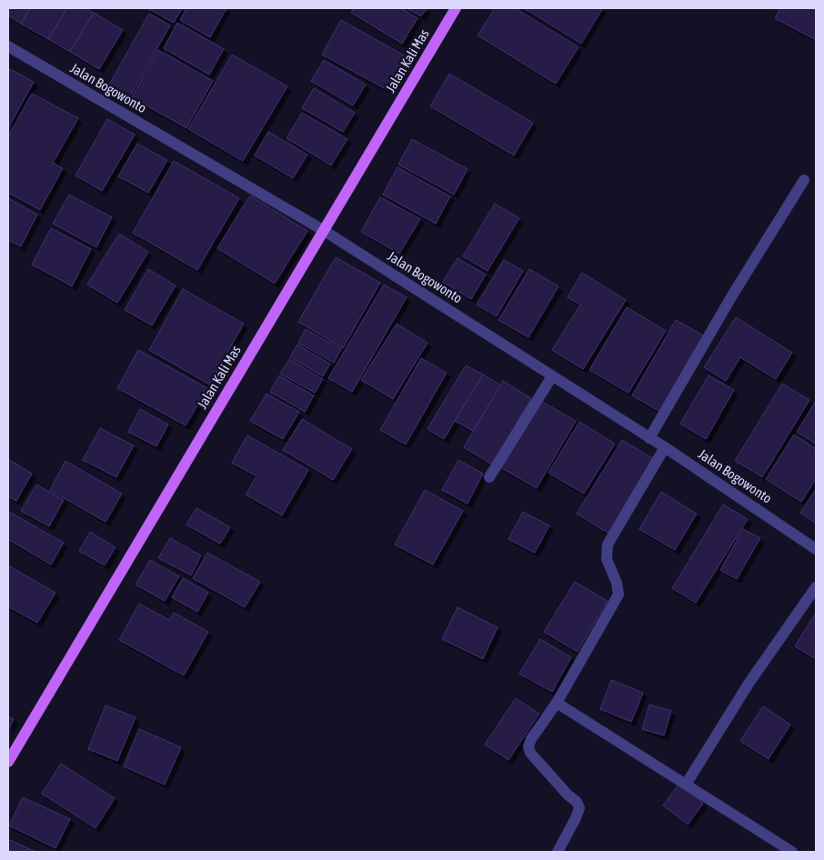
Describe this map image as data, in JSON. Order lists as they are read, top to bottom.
{
  "streets": {
    "main road": ["Jalan Kali Mas"],
    "street": ["Jalan Bogowonto"]
  },
  "crossings": [
    ["Jalan Kali Mas", "Jalan Bogowonto"]
  ]
}
